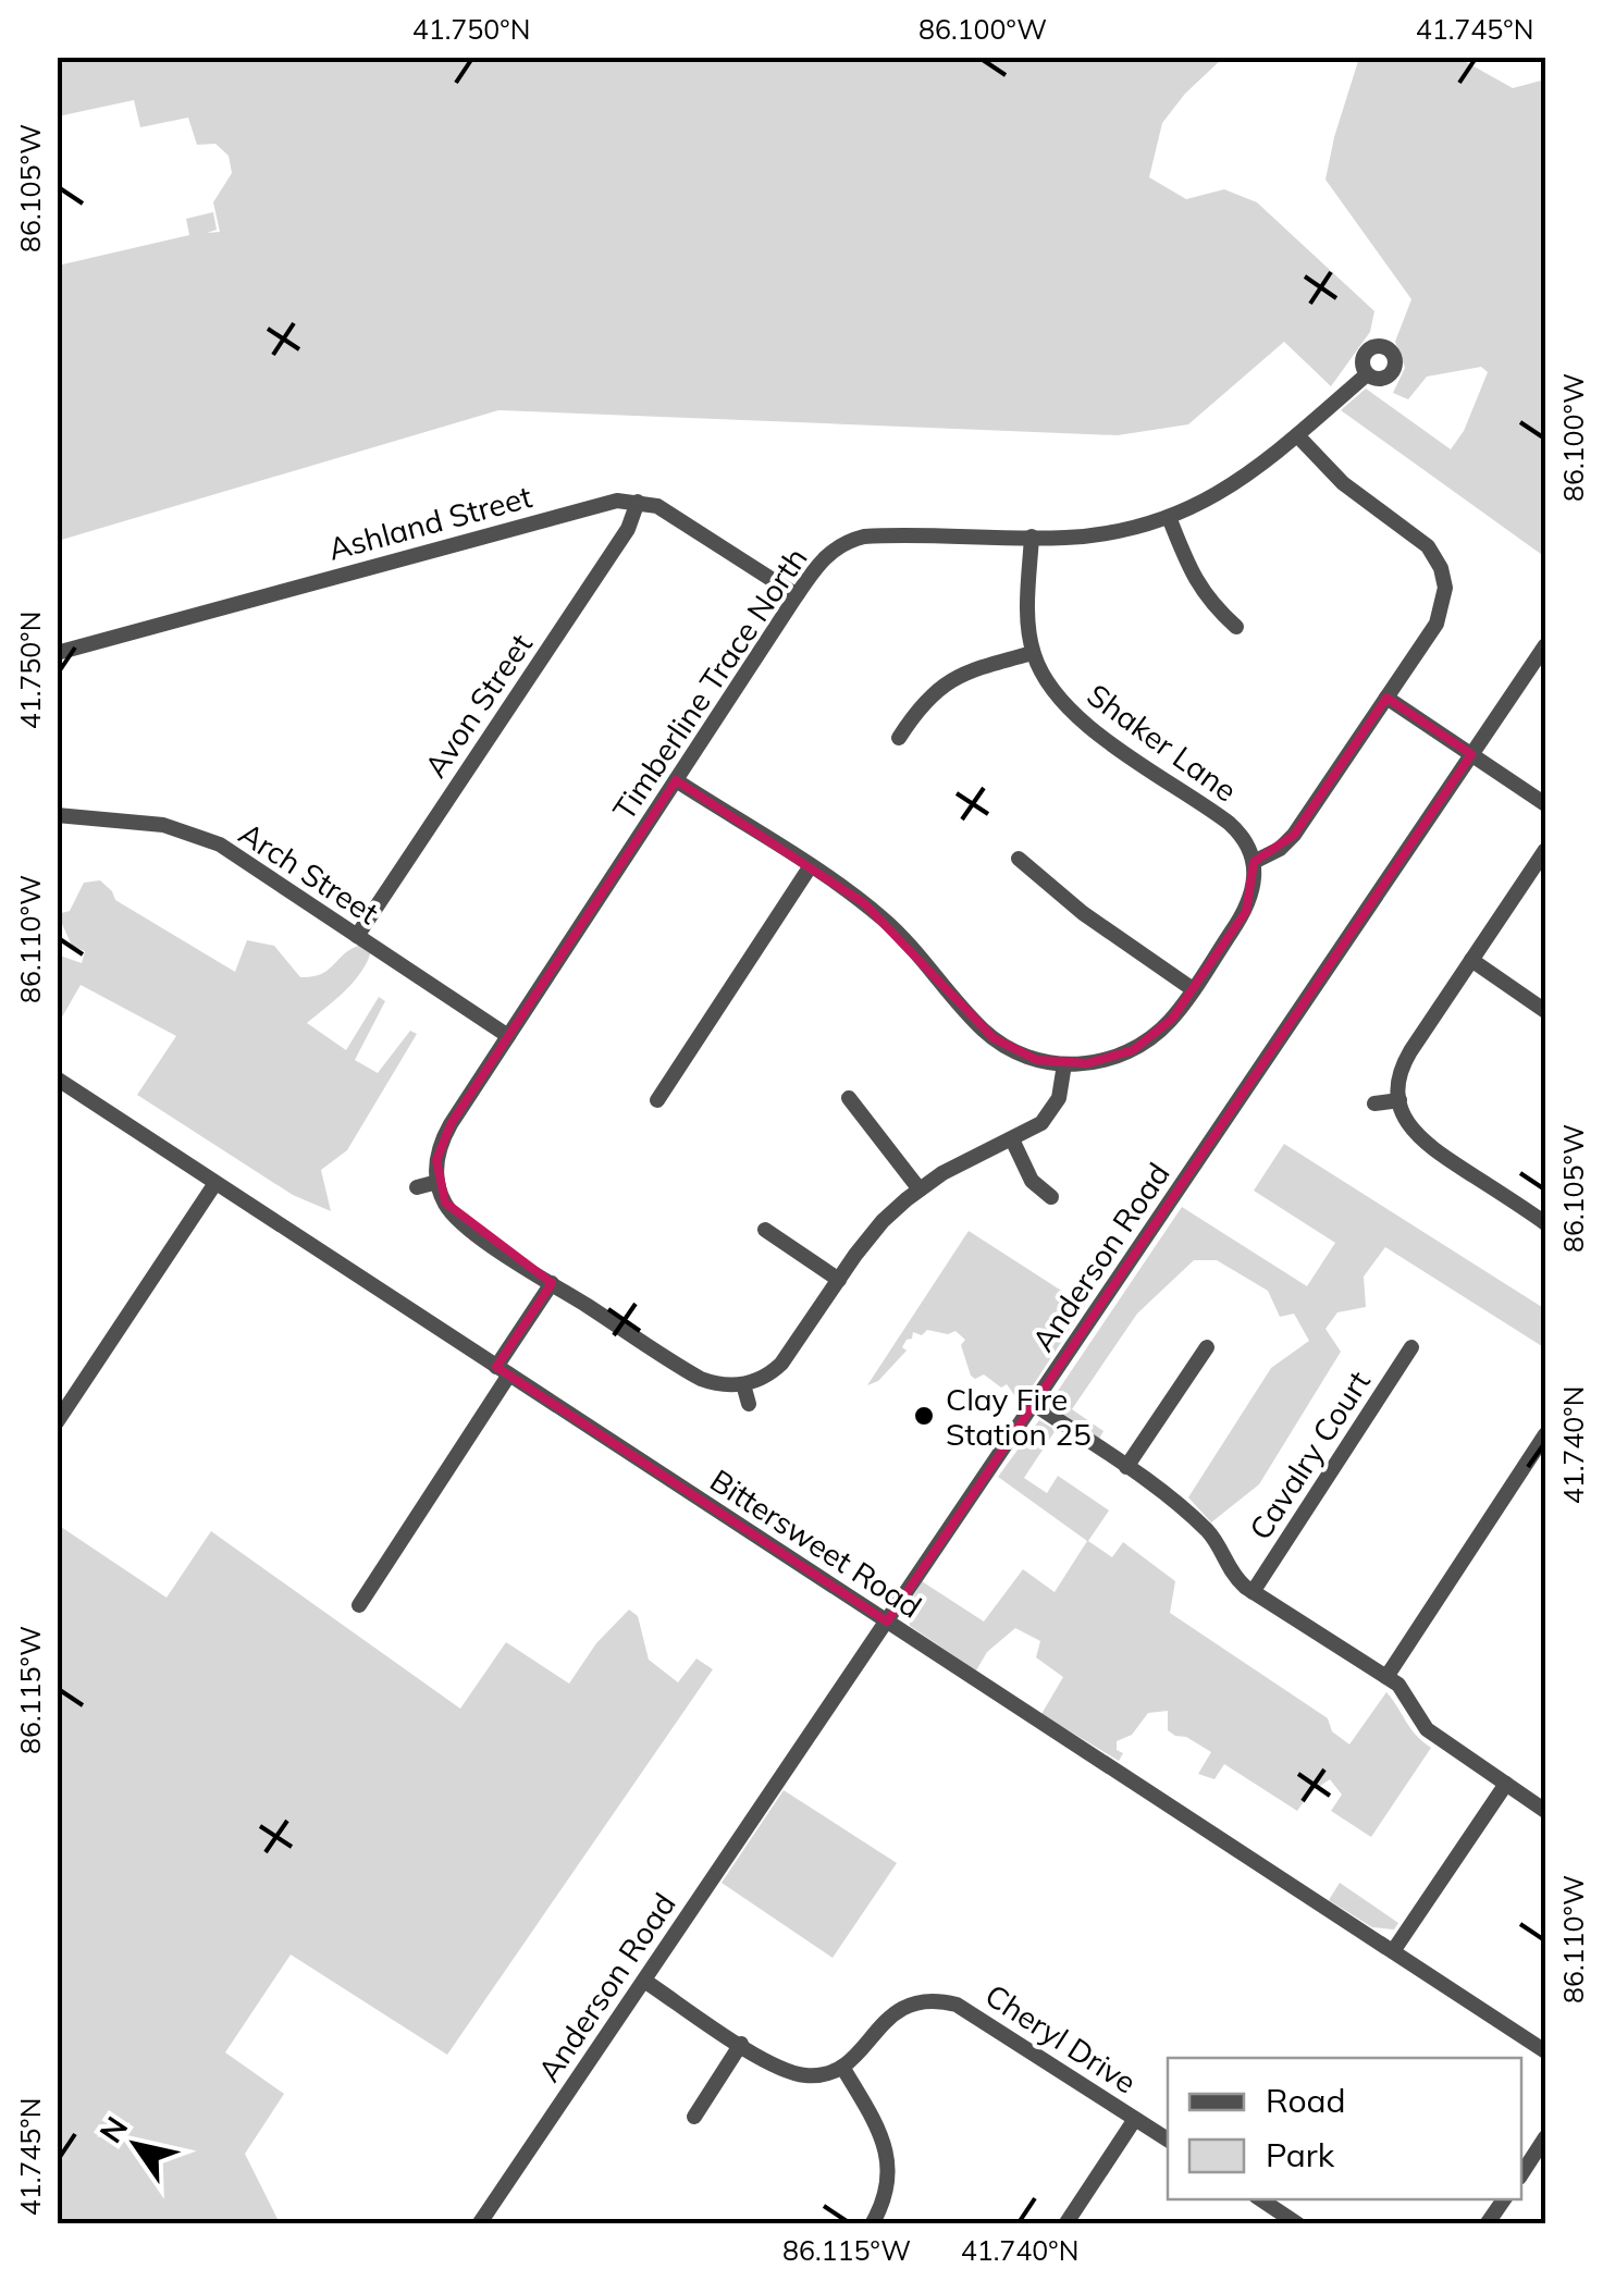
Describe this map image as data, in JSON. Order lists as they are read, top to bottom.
{
  "streets": {
    "street": [
      "Ashland Street",
      "Timberline Trace North",
      "Avon Street",
      "Shaker Lane",
      "Arch Street",
      "Anderson Road",
      "Cavalry Court",
      "Bittersweet Road",
      "Cheryl Drive"
    ]
  },
  "crossings": [
    ["Ashland Street", "Avon Street"],
    ["Timberline Trace North", "Shaker Lane"],
    ["Timberline Trace North", "Arch Street"],
    ["Avon Street", "Arch Street"],
    ["Anderson Road", "Bittersweet Road"]
  ],
  "places": ["Clay Fire Station 25"],
  "legend": ["Road", "Park"],
  "north": "top left",
  "coordinates": [
    "41.750°N",
    "86.100°W",
    "41.745°N",
    "86.105°W",
    "86.110°W",
    "41.740°N",
    "86.115°W"
  ]
}
